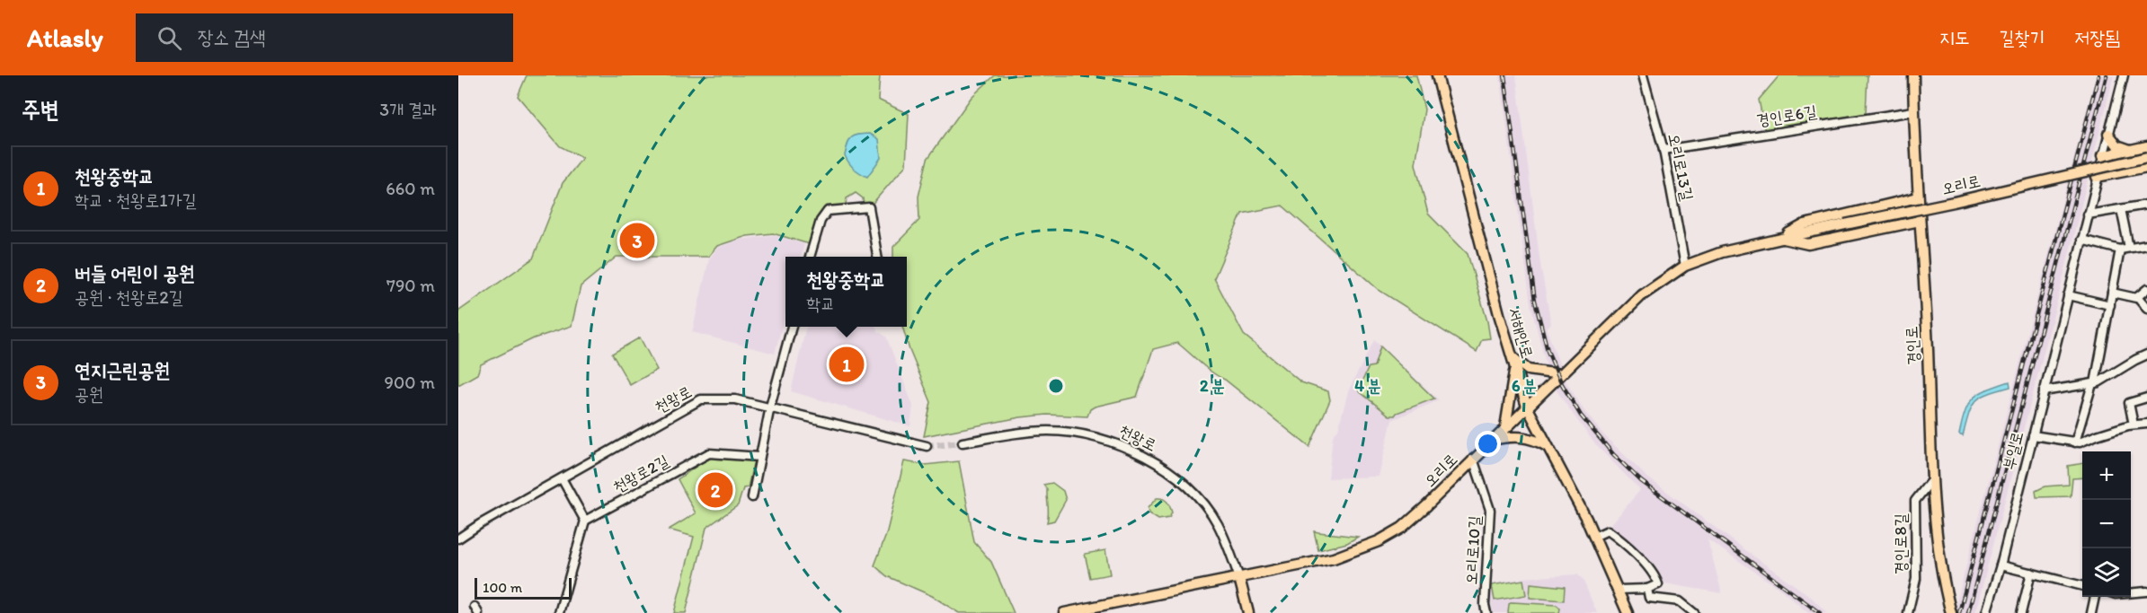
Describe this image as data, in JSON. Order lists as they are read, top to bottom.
{
  "streets": {
    "main road": ["오리로", "서해안로", "경인로"],
    "street": [
      "경인로6길",
      "오리로13길",
      "천왕로",
      "부일로",
      "천왕로2길",
      "경인로8길",
      "오리로10길"
    ]
  },
  "crossings": [
    ["경인로6길", "오리로13길"],
    ["경인로6길", "경인로"],
    ["오리로13길", "오리로"],
    ["오리로", "서해안로"],
    ["오리로", "경인로"],
    ["오리로", "천왕로"],
    ["오리로", "오리로10길"],
    ["경인로", "경인로8길"]
  ],
  "scale_bar": "100 m",
  "page": {
    "header": "Atlasly",
    "search": "장소 검색",
    "nav": ["지도", "길찾기", "저장됨"],
    "heading": ["주변", "3개 결과"],
    "list": [
      {
        "mark": "1",
        "name": "천왕중학교",
        "note": "학교 · 천왕로1가길",
        "value": "660 m"
      },
      {
        "mark": "2",
        "name": "버들 어린이 공원",
        "note": "공원 · 천왕로2길",
        "value": "790 m"
      },
      {
        "mark": "3",
        "name": "연지근린공원",
        "note": "공원",
        "value": "900 m"
      }
    ],
    "pins": ["3", "1", "2"],
    "popup": ["천왕중학교", "학교"],
    "map_buttons": ["+", "−"],
    "scale": "100 m"
  },
  "rings": ["2 분", "4 분", "6 분"]
}
